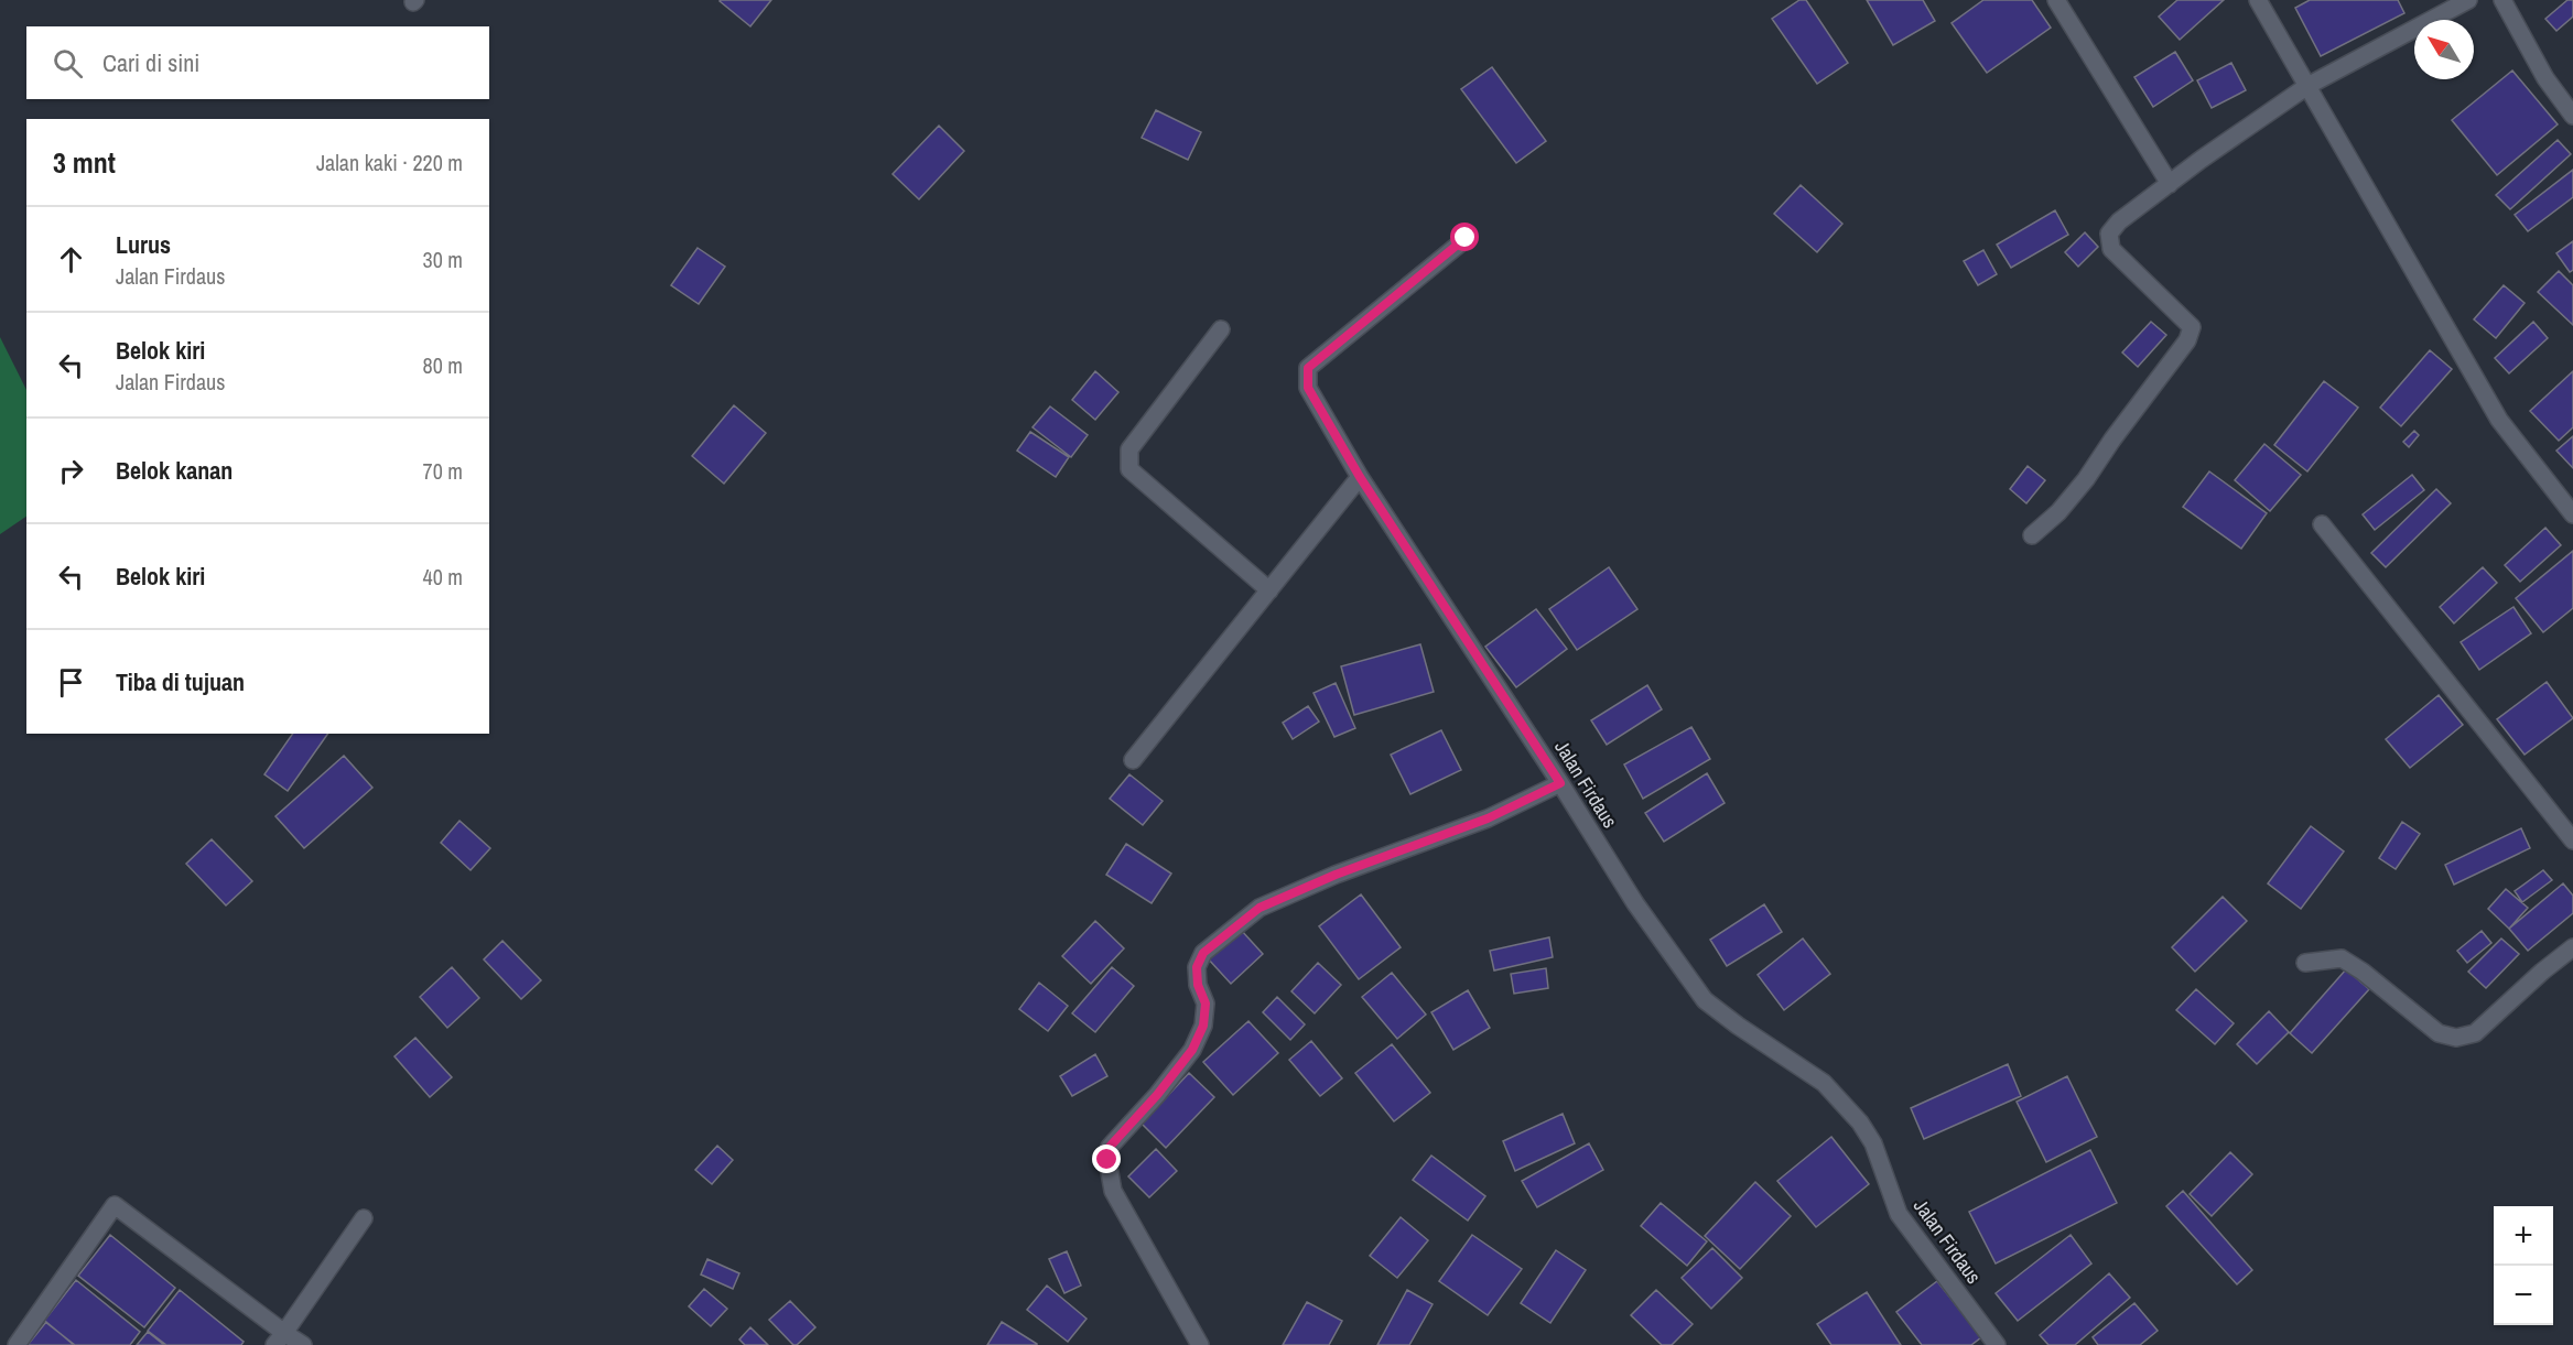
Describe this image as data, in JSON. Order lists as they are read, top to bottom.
{
  "streets": {
    "street": ["Jalan Firdaus"]
  },
  "north": "top left",
  "page": {
    "search": "Cari di sini",
    "heading": ["3 mnt", "Jalan kaki · 220 m"],
    "list": [
      ["Lurus", "Jalan Firdaus", "30 m"],
      ["Belok kiri", "Jalan Firdaus", "80 m"],
      ["Belok kanan", "70 m"],
      ["Belok kiri", "40 m"],
      "Tiba di tujuan"
    ],
    "map_buttons": ["+", "−"]
  }
}
